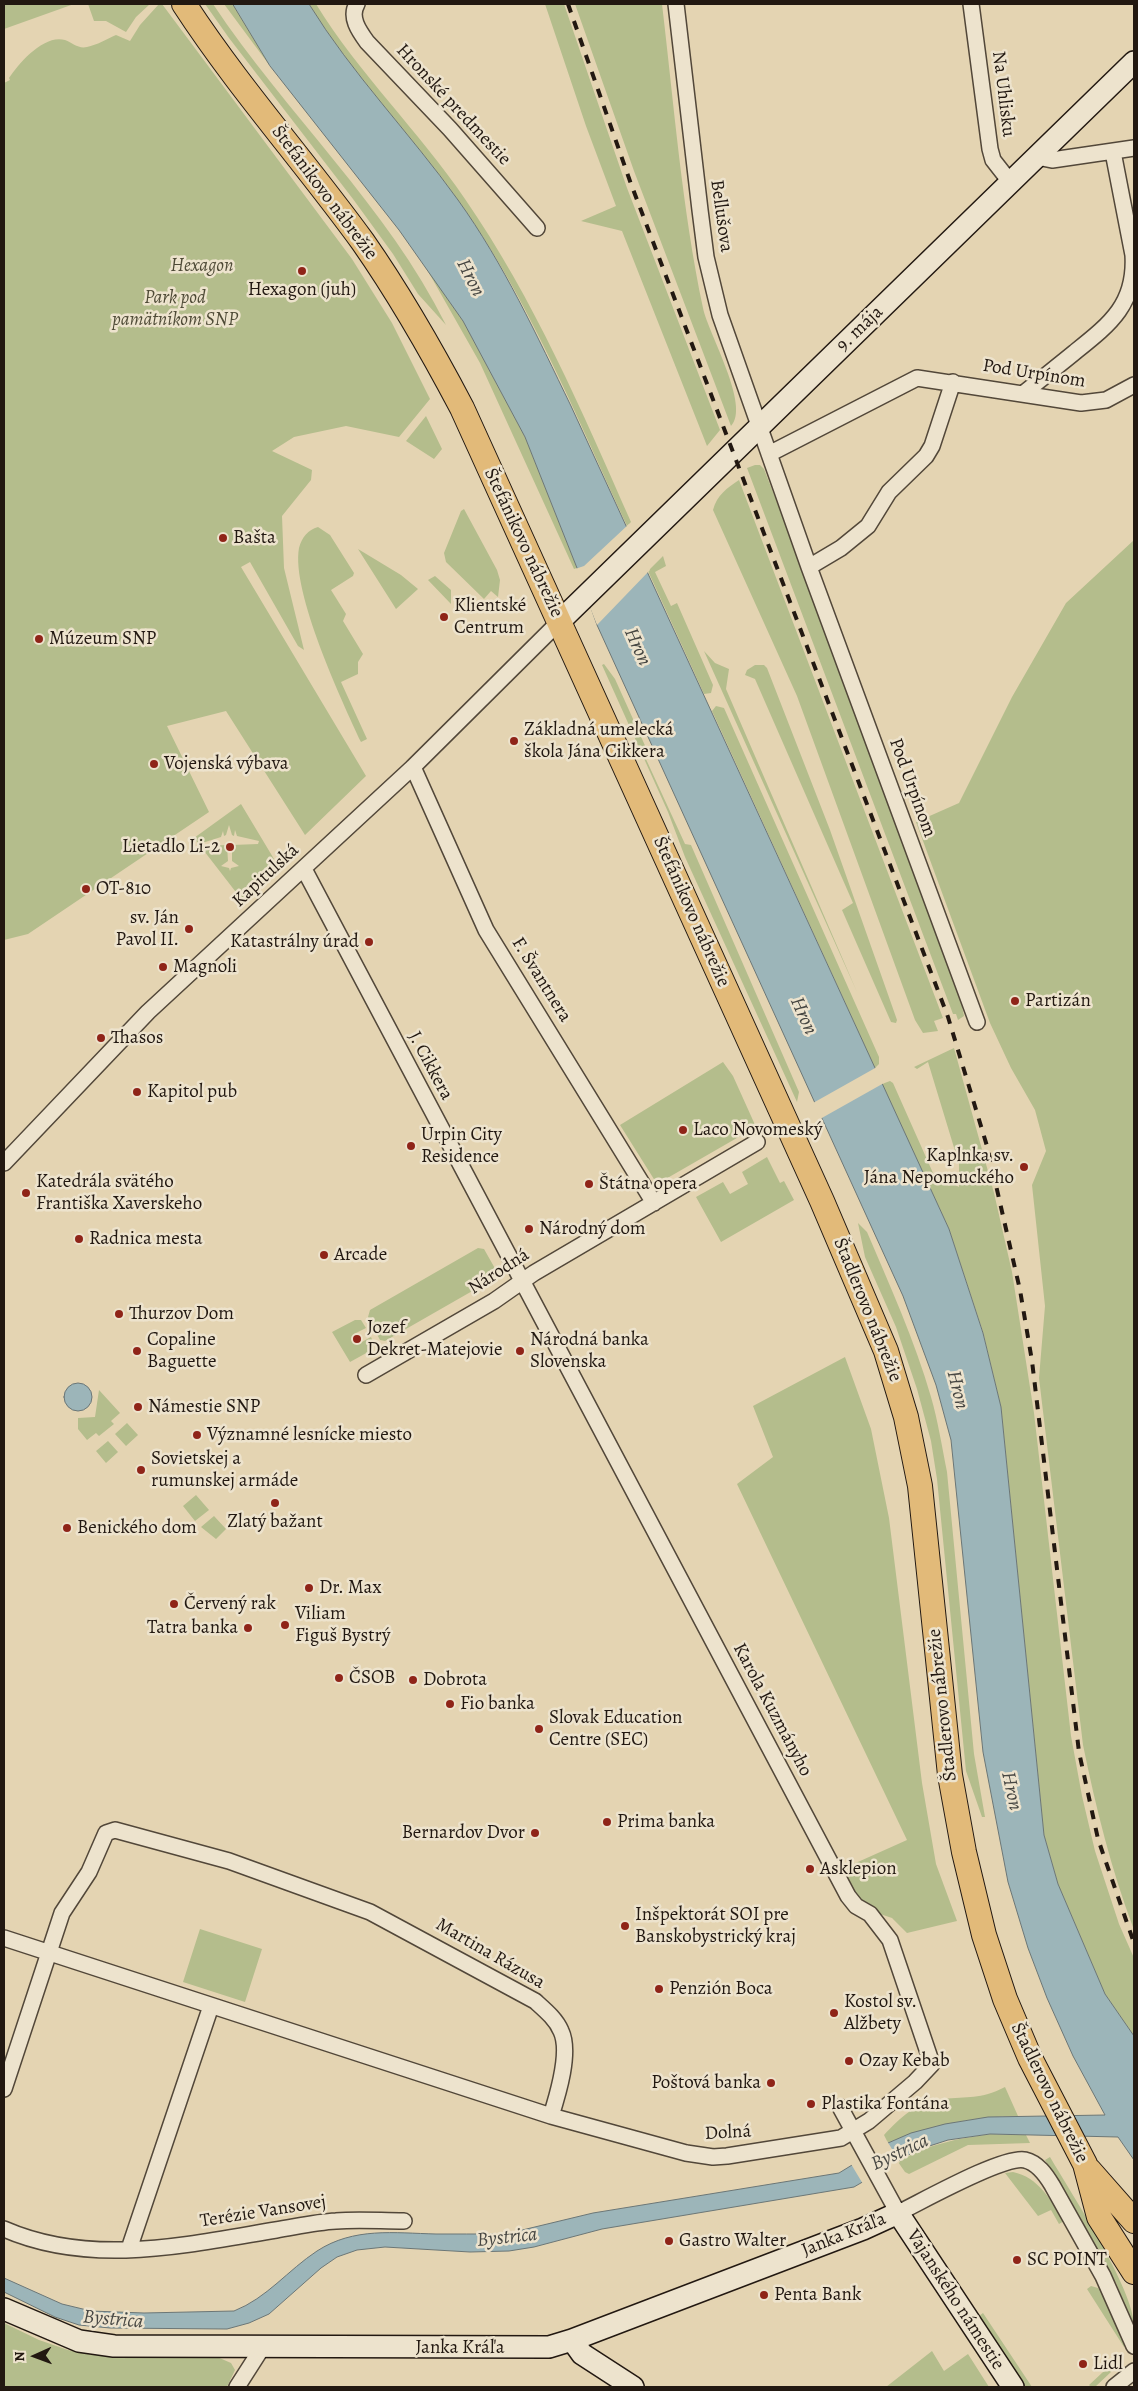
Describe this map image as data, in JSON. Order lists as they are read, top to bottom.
{
  "streets": {
    "main road": ["Štefánikovo nábrežie", "Štadlerovo nábrežie"],
    "street": [
      "Na Uhlisku",
      "Hronské predmestie",
      "Bellušova",
      "9. mája",
      "Pod Urpínom",
      "Kapitulská",
      "F. Švantnera",
      "J. Cikkera",
      "Národná",
      "Karola Kuzmányho",
      "Martina Rázusa",
      "Dolná",
      "Terézie Vansovej",
      "Janka Kráľa",
      "Vajanského námestie"
    ]
  },
  "crossings": [
    ["Na Uhlisku", "9. mája"],
    ["Štefánikovo nábrežie", "9. mája"],
    ["Štefánikovo nábrežie", "Kapitulská"],
    ["Štefánikovo nábrežie", "Štadlerovo nábrežie"],
    ["Bellušova", "9. mája"],
    ["Bellušova", "Pod Urpínom"],
    ["9. mája", "Pod Urpínom"],
    ["9. mája", "Kapitulská"],
    ["Kapitulská", "F. Švantnera"],
    ["Kapitulská", "J. Cikkera"],
    ["F. Švantnera", "Národná"],
    ["J. Cikkera", "Národná"],
    ["J. Cikkera", "Karola Kuzmányho"],
    ["Národná", "Karola Kuzmányho"],
    ["Karola Kuzmányho", "Dolná"],
    ["Karola Kuzmányho", "Vajanského námestie"],
    ["Martina Rázusa", "Dolná"],
    ["Dolná", "Vajanského námestie"],
    ["Janka Kráľa", "Vajanského námestie"]
  ],
  "water": ["Hron", "Bystrica"],
  "parks": ["Hexagon", "Park pod pamätníkom SNP"],
  "places": [
    "Hexagon (juh)",
    "Bašta",
    "Klientské Centrum",
    "Múzeum SNP",
    "Základná umelecká škola Jána Cikkera",
    "Vojenská výbava",
    "Lietadlo Li-2",
    "OT-810",
    "sv. Ján Pavol II.",
    "Katastrálny úrad",
    "Magnoli",
    "Partizán",
    "Thasos",
    "Kapitol pub",
    "Laco Novomeský",
    "Urpin City Residence",
    "Kaplnka sv. Jána Nepomuckého",
    "Štátna opera",
    "Katedrála svätého Františka Xaverskeho",
    "Národný dom",
    "Radnica mesta",
    "Arcade",
    "Thurzov Dom",
    "Jozef Dekret-Matejovie",
    "Copaline Baguette",
    "Národná banka Slovenska",
    "Námestie SNP",
    "Významné lesnícke miesto",
    "Sovietskej a rumunskej armáde",
    "Zlatý bažant",
    "Benického dom",
    "Dr. Max",
    "Červený rak",
    "Viliam Figuš Bystrý",
    "Tatra banka",
    "ČSOB",
    "Dobrota",
    "Fio banka",
    "Slovak Education Centre (SEC)",
    "Prima banka",
    "Bernardov Dvor",
    "Asklepion",
    "Inšpektorát SOI pre Banskobystrický kraj",
    "Penzión Boca",
    "Kostol sv. Alžbety",
    "Ozay Kebab",
    "Poštová banka",
    "Plastika Fontána",
    "Gastro Walter",
    "SC POINT",
    "Penta Bank",
    "Lidl"
  ],
  "north": "left"
}
